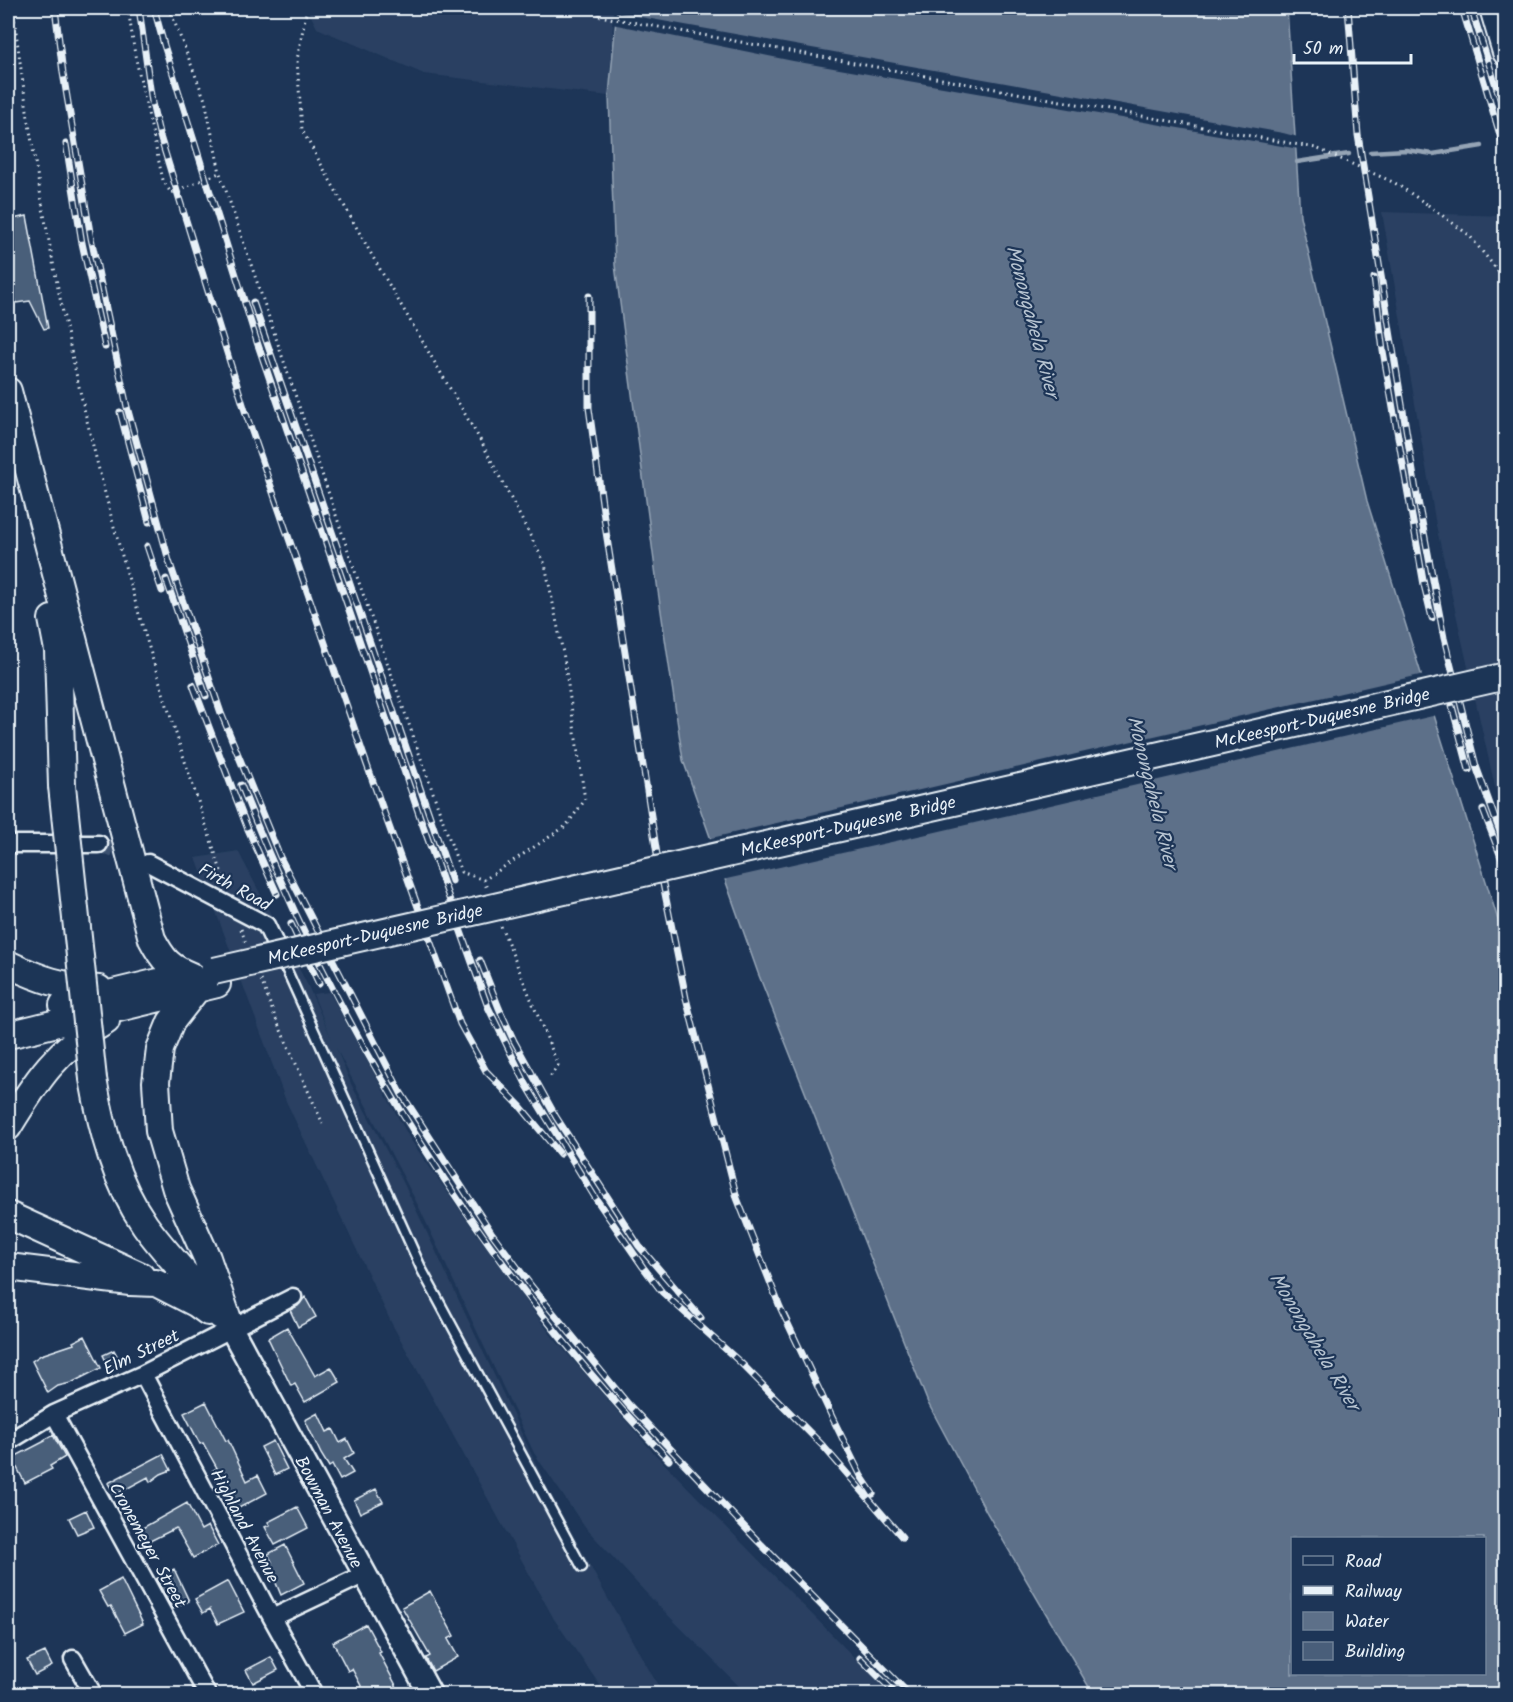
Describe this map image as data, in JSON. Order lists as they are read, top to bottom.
{
  "streets": {
    "main road": ["McKeesport-Duquesne Bridge", "Bowman Avenue"],
    "street": [
      "Firth Road",
      "Elm Street",
      "Highland Avenue",
      "Cronemeyer Street"
    ]
  },
  "crossings": [
    ["Elm Street", "Bowman Avenue"],
    ["Elm Street", "Highland Avenue"],
    ["Elm Street", "Cronemeyer Street"]
  ],
  "water": ["Monongahela River"],
  "legend": [
    "Road",
    "Railway",
    "Water",
    "Building"
  ],
  "scale_bar": "50 m"
}
